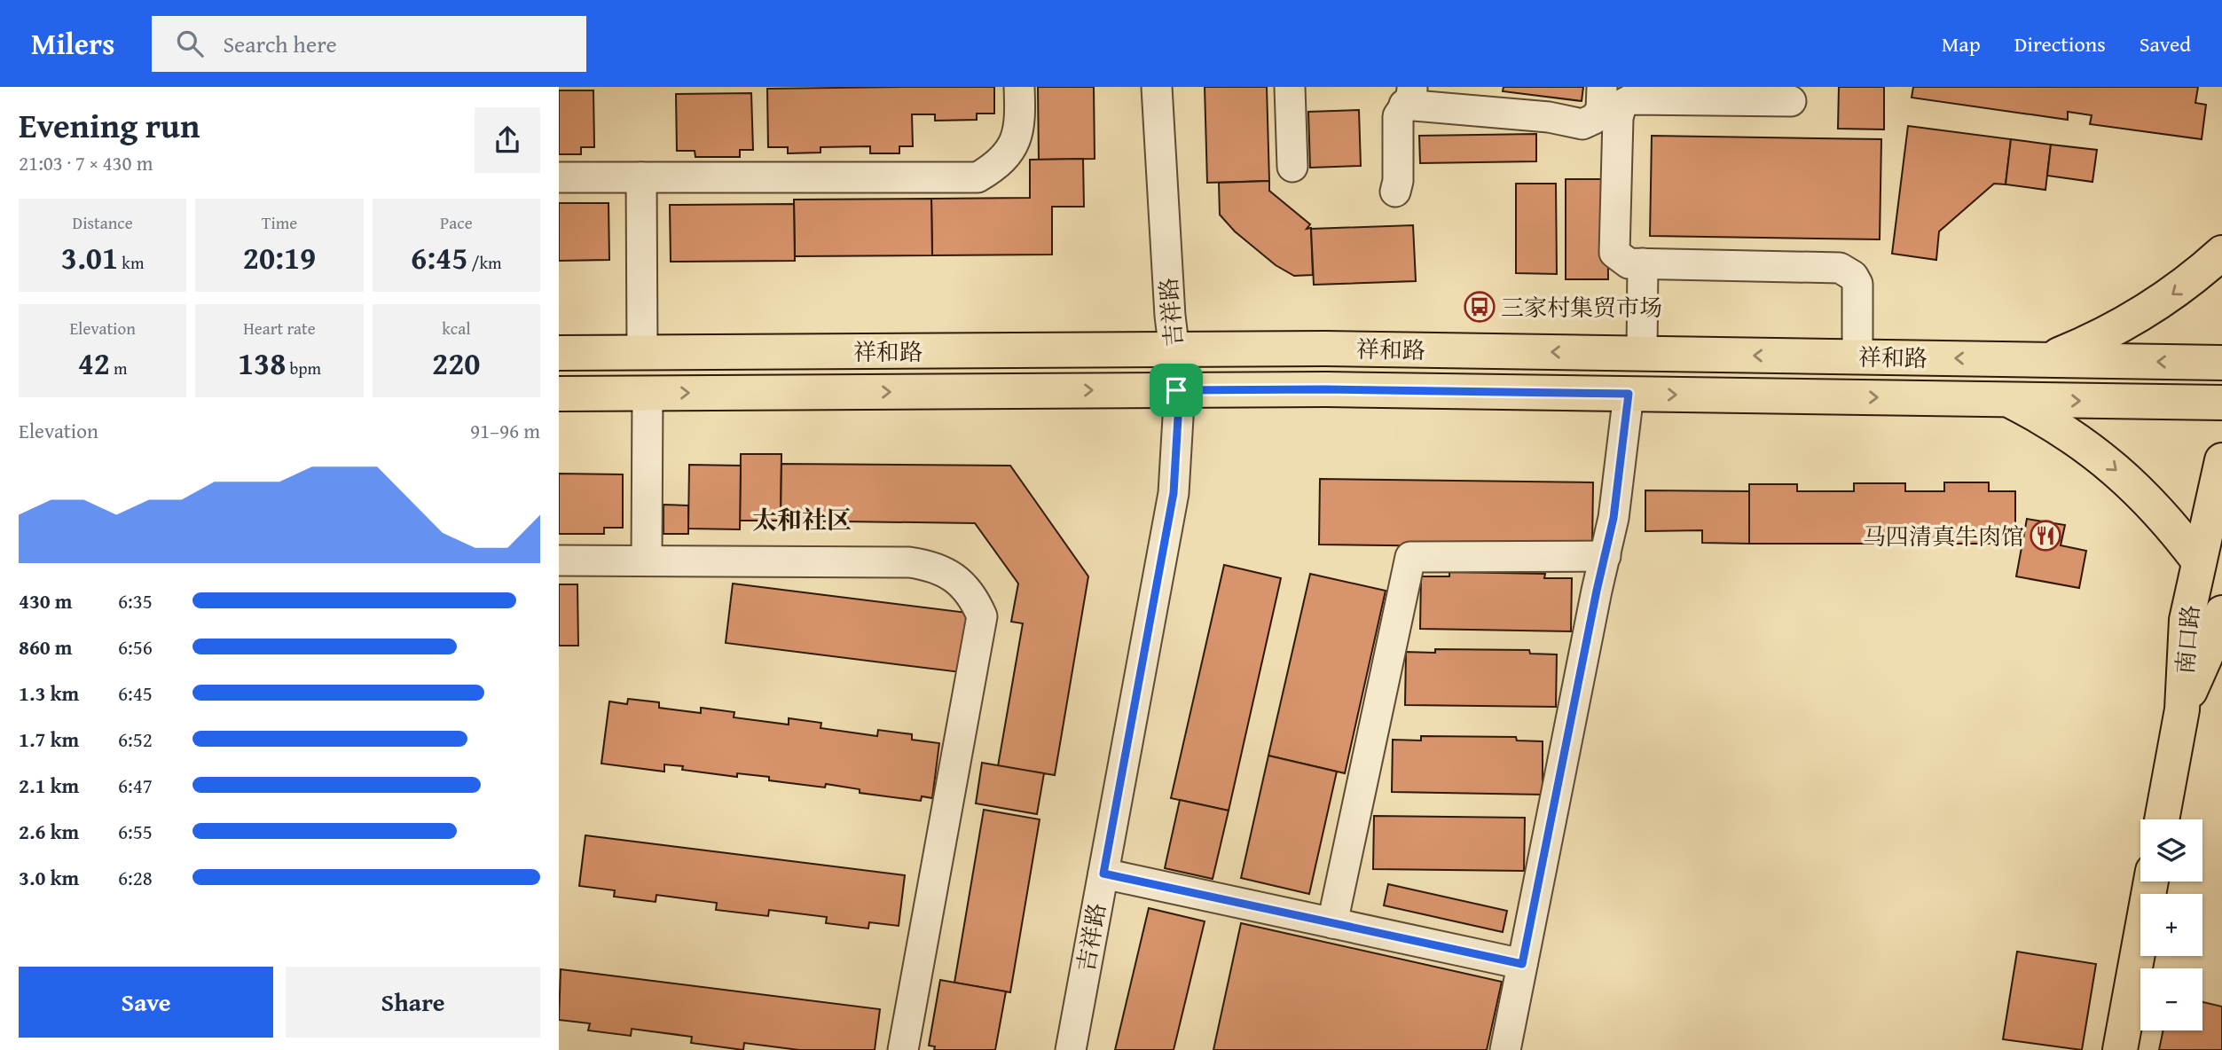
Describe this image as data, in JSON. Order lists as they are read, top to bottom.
{
  "streets": {
    "main road": ["祥和路", "南口路"],
    "street": ["吉祥路"]
  },
  "crossings": [
    ["吉祥路", "祥和路"]
  ],
  "districts": ["太和社区"],
  "places": {
    "bus stop": ["三家村集贸市场"],
    "restaurant": ["马四清真牛肉馆"]
  },
  "page": {
    "header": "Milers",
    "search": "Search here",
    "nav": ["Map", "Directions", "Saved"],
    "heading": ["Evening run", "21:03 · 7 × 430 m"],
    "stats": [
      ["Distance", "3.01 km"],
      ["Time", "20:19"],
      ["Pace", "6:45 /km"],
      ["Elevation", "42 m"],
      ["Heart rate", "138 bpm"],
      ["kcal", "220"]
    ],
    "chart": ["Elevation", "91–96 m"],
    "list": [
      {
        "name": "430 m",
        "note": "6:35"
      },
      {
        "name": "860 m",
        "note": "6:56"
      },
      {
        "name": "1.3 km",
        "note": "6:45"
      },
      {
        "name": "1.7 km",
        "note": "6:52"
      },
      {
        "name": "2.1 km",
        "note": "6:47"
      },
      {
        "name": "2.6 km",
        "note": "6:55"
      },
      {
        "name": "3.0 km",
        "note": "6:28"
      }
    ],
    "map_buttons": ["+", "−"],
    "buttons": ["Save", "Share"]
  }
}
